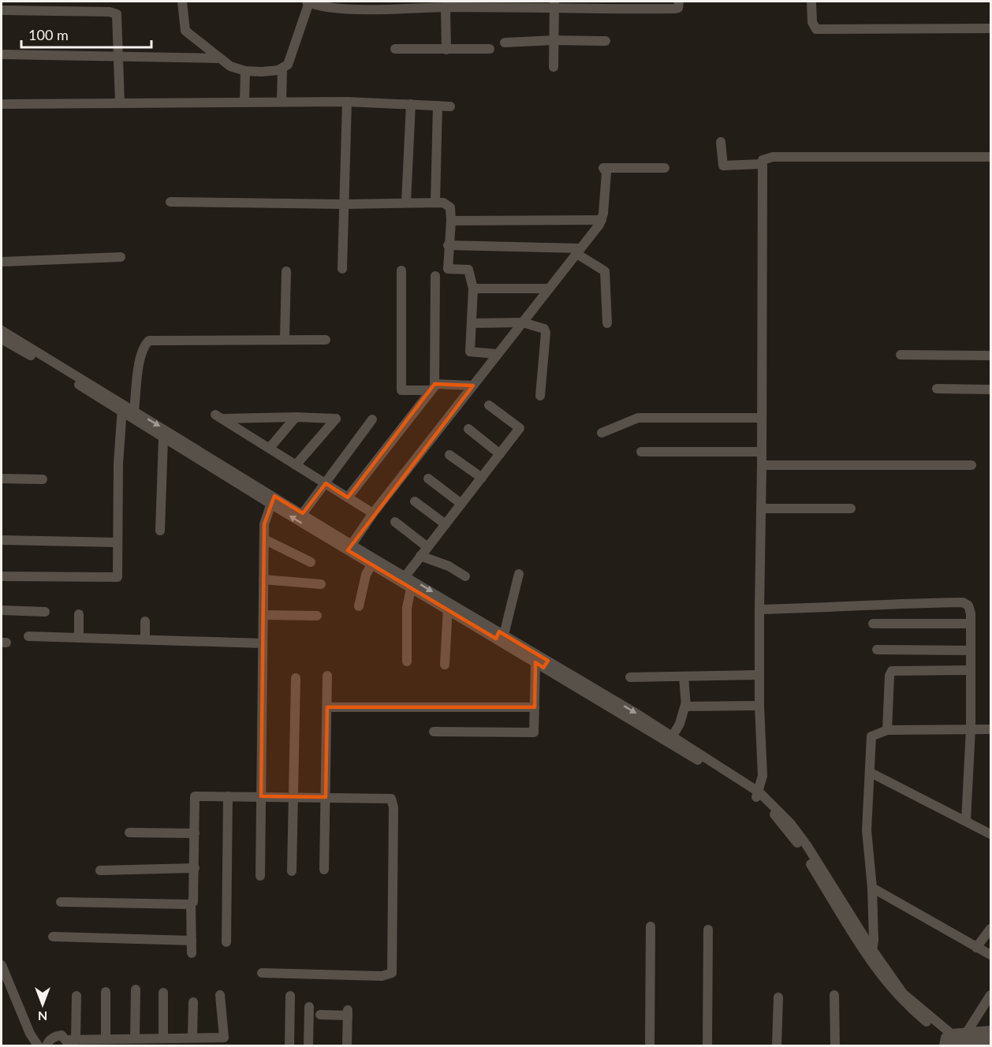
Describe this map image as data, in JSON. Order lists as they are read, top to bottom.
{
  "scale_bar": "100 m",
  "north": "bottom"
}
